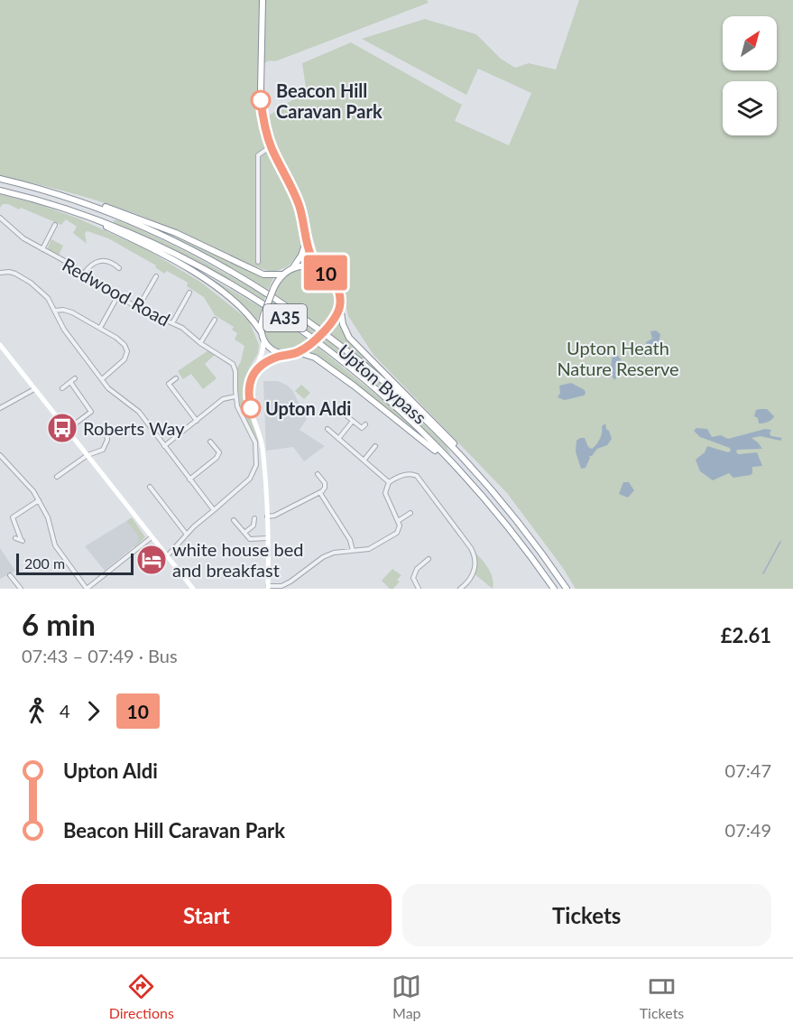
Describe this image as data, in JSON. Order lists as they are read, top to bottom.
{
  "streets": {
    "highway": ["A35", "Upton Bypass"],
    "street": ["Redwood Road"]
  },
  "crossings": [
    ["A35", "Upton Bypass"]
  ],
  "parks": ["Upton Heath Nature Reserve"],
  "places": {
    "other": ["Beacon Hill Caravan Park", "Upton Aldi"],
    "bus stop": ["Roberts Way"],
    "hotel": ["white house bed and breakfast"]
  },
  "lines": ["bus line 10"],
  "scale_bar": "200 m",
  "north": "top right",
  "page": {
    "on_map": "10",
    "scale": "200 m",
    "heading": ["6 min", "07:43 – 07:49 · Bus", "£2.61"],
    "legs": ["4", "10"],
    "list": [
      {
        "name": "Upton Aldi",
        "value": "07:47"
      },
      {
        "name": "Beacon Hill Caravan Park",
        "value": "07:49"
      }
    ],
    "buttons": ["Start", "Tickets"],
    "tabs": ["Directions", "Map", "Tickets"]
  }
}
